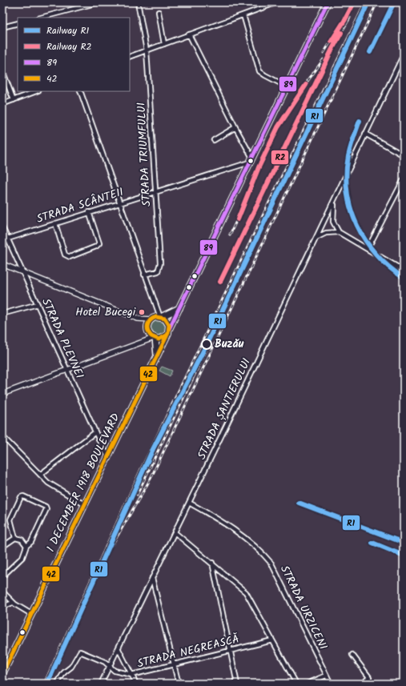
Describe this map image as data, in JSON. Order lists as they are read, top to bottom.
{
  "streets": {
    "main road": ["1 DECEMBER 1918 BOULEVARD"],
    "street": [
      "STRADA TRIUMFULUI",
      "STRADA SCÂNTEII",
      "STRADA PLEVNEI",
      "STRADA ȘANTIERULUI",
      "STRADA URZICENI",
      "STRADA NEGREASCĂ"
    ]
  },
  "crossings": [
    ["STRADA TRIUMFULUI", "STRADA SCÂNTEII"],
    ["STRADA SCÂNTEII", "STRADA PLEVNEI"],
    ["STRADA PLEVNEI", "1 DECEMBER 1918 BOULEVARD"],
    ["STRADA ȘANTIERULUI", "STRADA URZICENI"],
    ["STRADA ȘANTIERULUI", "STRADA NEGREASCĂ"]
  ],
  "places": ["Hotel Bucegi", "Buzău"],
  "lines": [
    "rail line R1",
    "rail line R2",
    "transit line 89",
    "transit line 42"
  ],
  "legend": [
    "Railway R1",
    "Railway R2",
    "89",
    "42"
  ]
}
